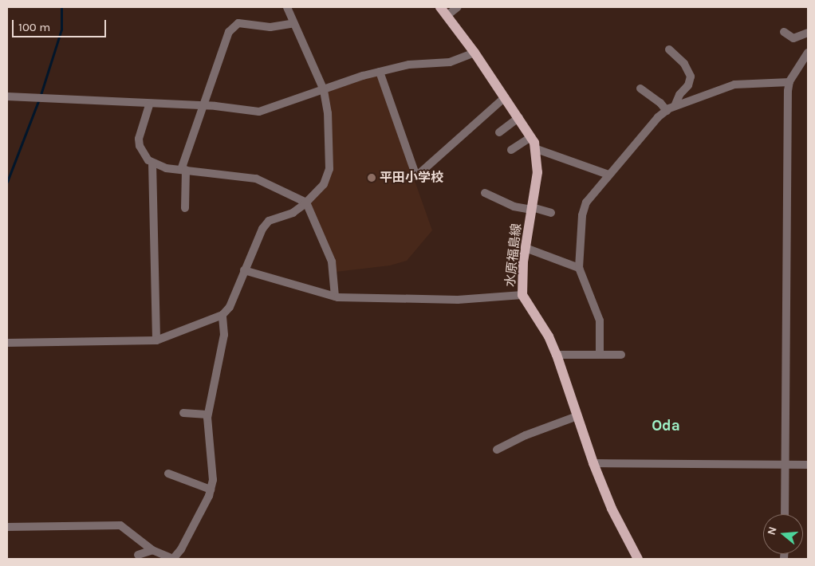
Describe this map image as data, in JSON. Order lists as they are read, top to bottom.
{
  "streets": {
    "main road": ["水原福島線"]
  },
  "districts": ["Oda"],
  "places": ["平田小学校"],
  "scale_bar": "100 m",
  "north": "left"
}
